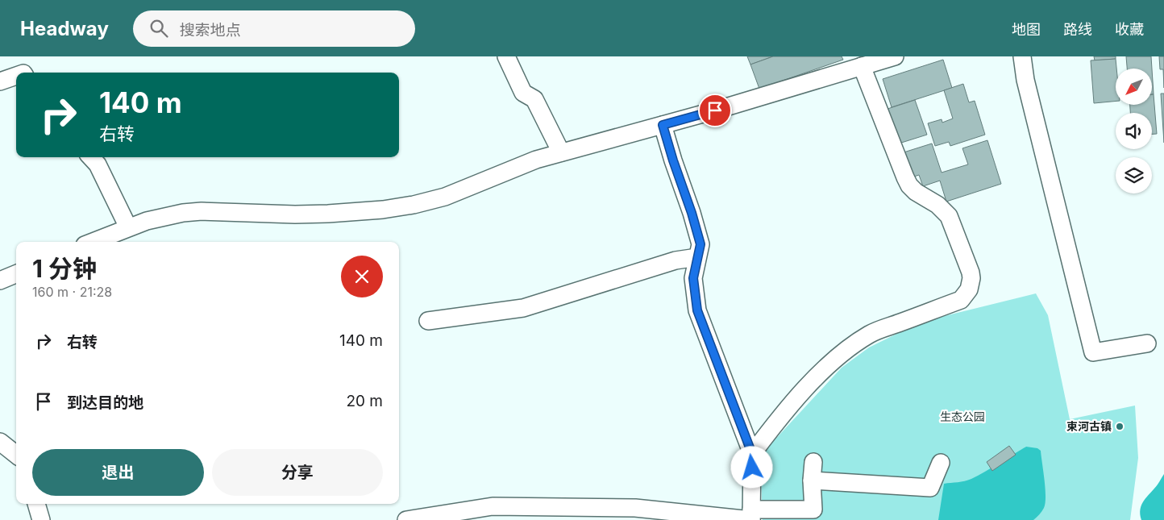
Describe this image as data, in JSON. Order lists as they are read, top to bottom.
{
  "parks": ["生态公园"],
  "places": ["束河古镇"],
  "north": "bottom left",
  "page": {
    "header": "Headway",
    "search": "搜索地点",
    "nav": ["地图", "路线", "收藏"],
    "turn": ["140 m", "右转"],
    "heading": ["1 分钟", "160 m · 21:28"],
    "list": [
      {
        "name": "右转",
        "value": "140 m"
      },
      {
        "name": "到达目的地",
        "value": "20 m"
      }
    ],
    "buttons": ["退出", "分享"]
  }
}
